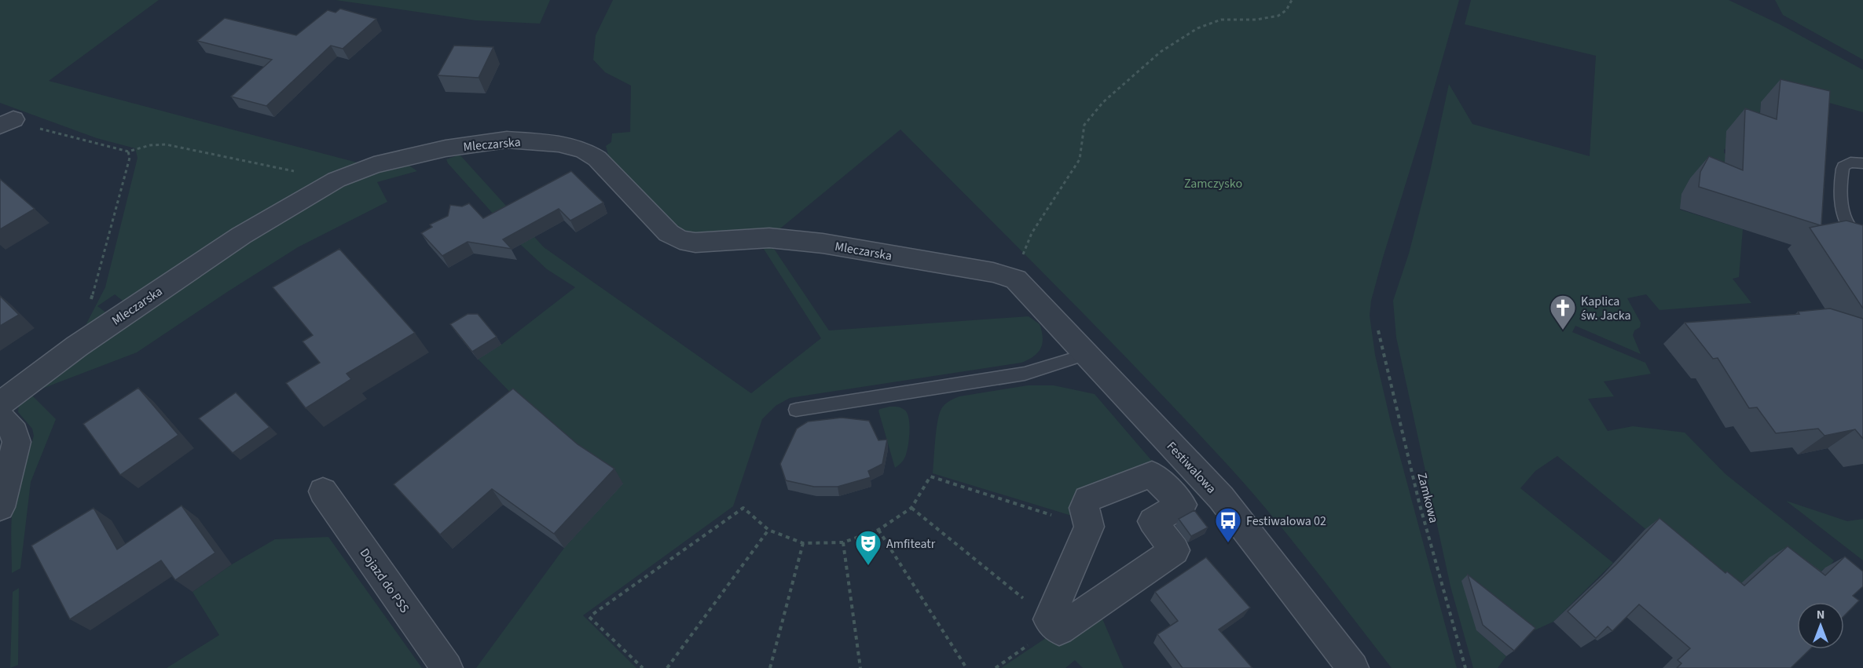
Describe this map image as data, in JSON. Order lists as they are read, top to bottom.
{
  "streets": {
    "street": ["Mleczarska", "Festiwalowa", "Dojazd do PSS"],
    "path": ["Zamkowa"]
  },
  "crossings": [
    ["Mleczarska", "Festiwalowa"]
  ],
  "parks": ["Zamczysko"],
  "places": {
    "church": ["Kaplica św. Jacka"],
    "bus stop": ["Festiwalowa 02"],
    "theatre": ["Amfiteatr"]
  },
  "north": "top"
}
